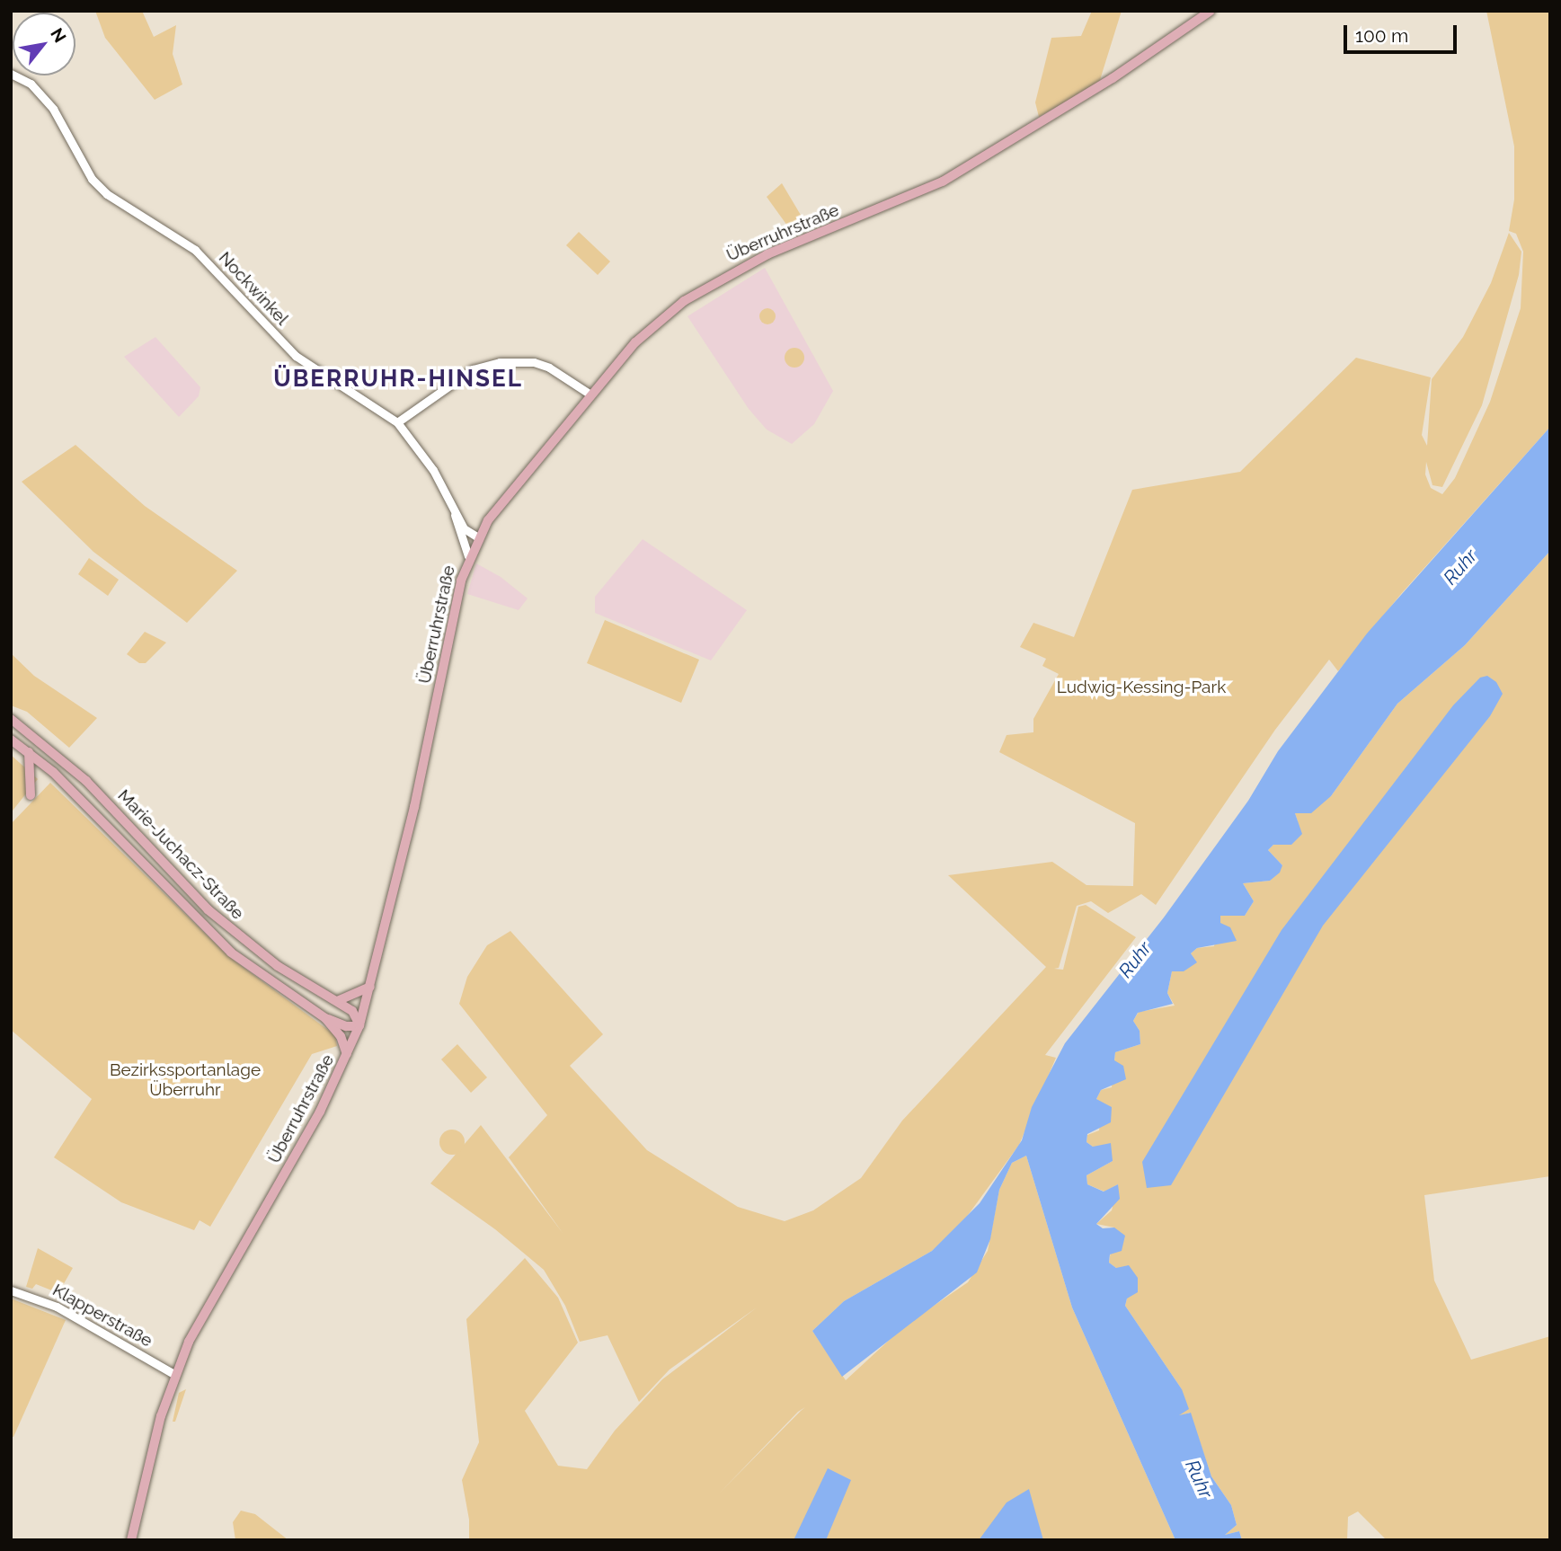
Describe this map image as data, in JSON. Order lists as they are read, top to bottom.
{
  "streets": {
    "main road": ["Überruhrstraße", "Marie-Juchacz-Straße"],
    "street": ["Nockwinkel", "Klapperstraße"]
  },
  "crossings": [
    ["Überruhrstraße", "Nockwinkel"],
    ["Überruhrstraße", "Marie-Juchacz-Straße"],
    ["Überruhrstraße", "Klapperstraße"]
  ],
  "districts": ["ÜBERRUHR-HINSEL"],
  "water": ["Ruhr"],
  "parks": ["Ludwig-Kessing-Park", "Bezirkssportanlage Überruhr"],
  "scale_bar": "100 m",
  "north": "top right"
}
